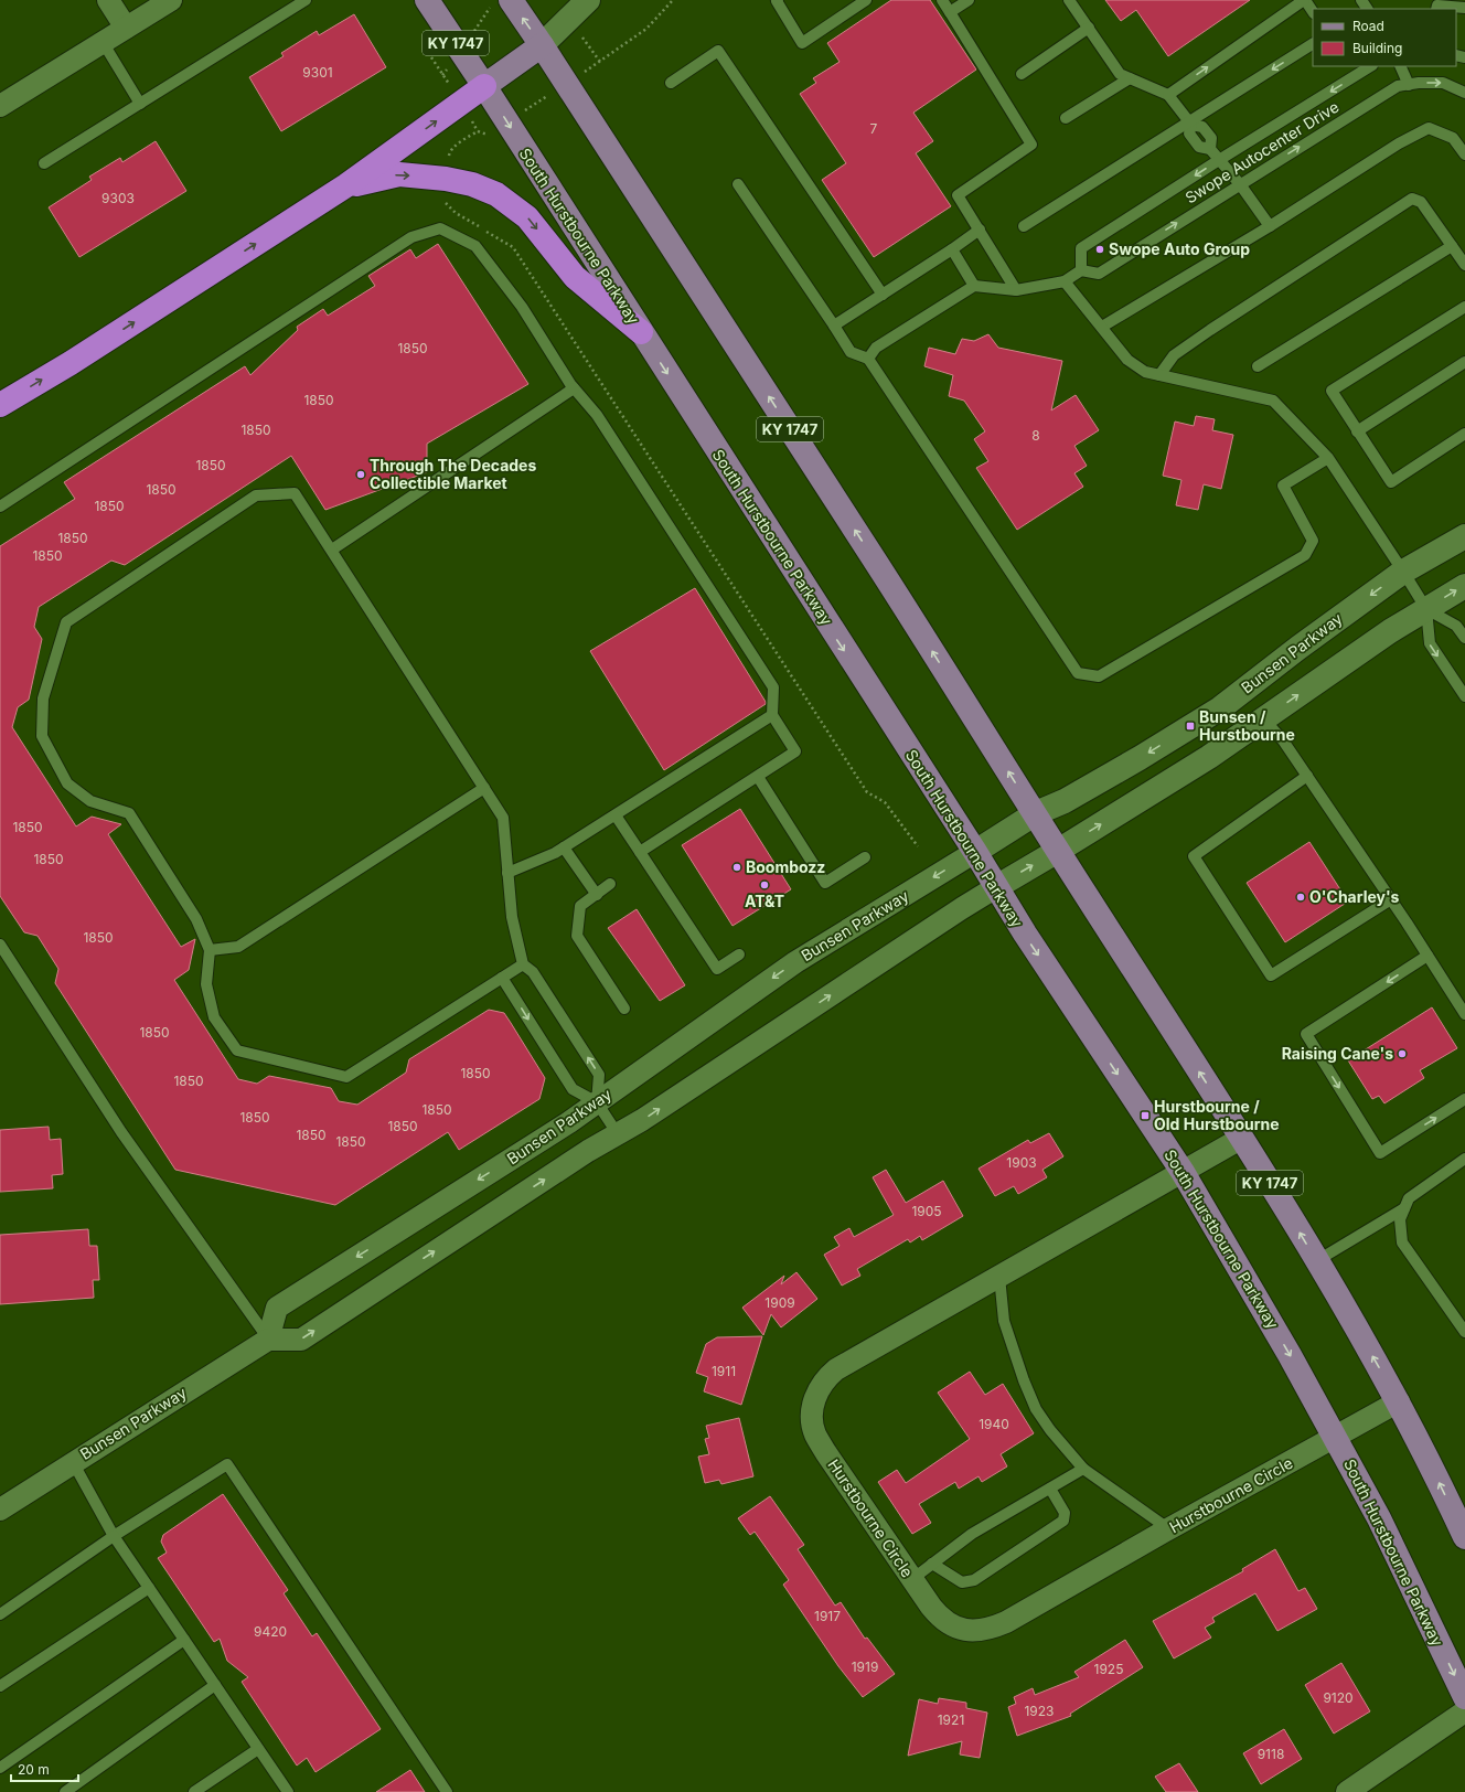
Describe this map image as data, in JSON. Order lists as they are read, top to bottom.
{
  "streets": {
    "main road": ["KY 1747", "South Hurstbourne Parkway"],
    "street": ["Bunsen Parkway", "Hurstbourne Circle"],
    "lane": ["Swope Autocenter Drive"]
  },
  "crossings": [
    ["KY 1747", "Bunsen Parkway"],
    ["KY 1747", "Hurstbourne Circle"],
    ["South Hurstbourne Parkway", "Bunsen Parkway"],
    ["South Hurstbourne Parkway", "Hurstbourne Circle"]
  ],
  "places": {
    "other": [
      "Swope Auto Group",
      "Through The Decades Collectible Market",
      "Boombozz",
      "AT&T",
      "O'Charley's",
      "Raising Cane's"
    ],
    "transit": ["Bunsen / Hurstbourne", "Hurstbourne / Old Hurstbourne"]
  },
  "house_numbers": [
    "9301",
    "7",
    "9303",
    "1850",
    "1850",
    "1850",
    "8",
    "1850",
    "1850",
    "1850",
    "1850",
    "1850",
    "1850",
    "1850",
    "1850",
    "1850",
    "1850",
    "1850",
    "1850",
    "1850",
    "1850",
    "1850",
    "1850",
    "1903",
    "1905",
    "1909",
    "1911",
    "1940",
    "1917",
    "9420",
    "1919",
    "1925",
    "9120",
    "1923",
    "1921",
    "9118"
  ],
  "legend": ["Road", "Building"],
  "scale_bar": "20 m"
}
